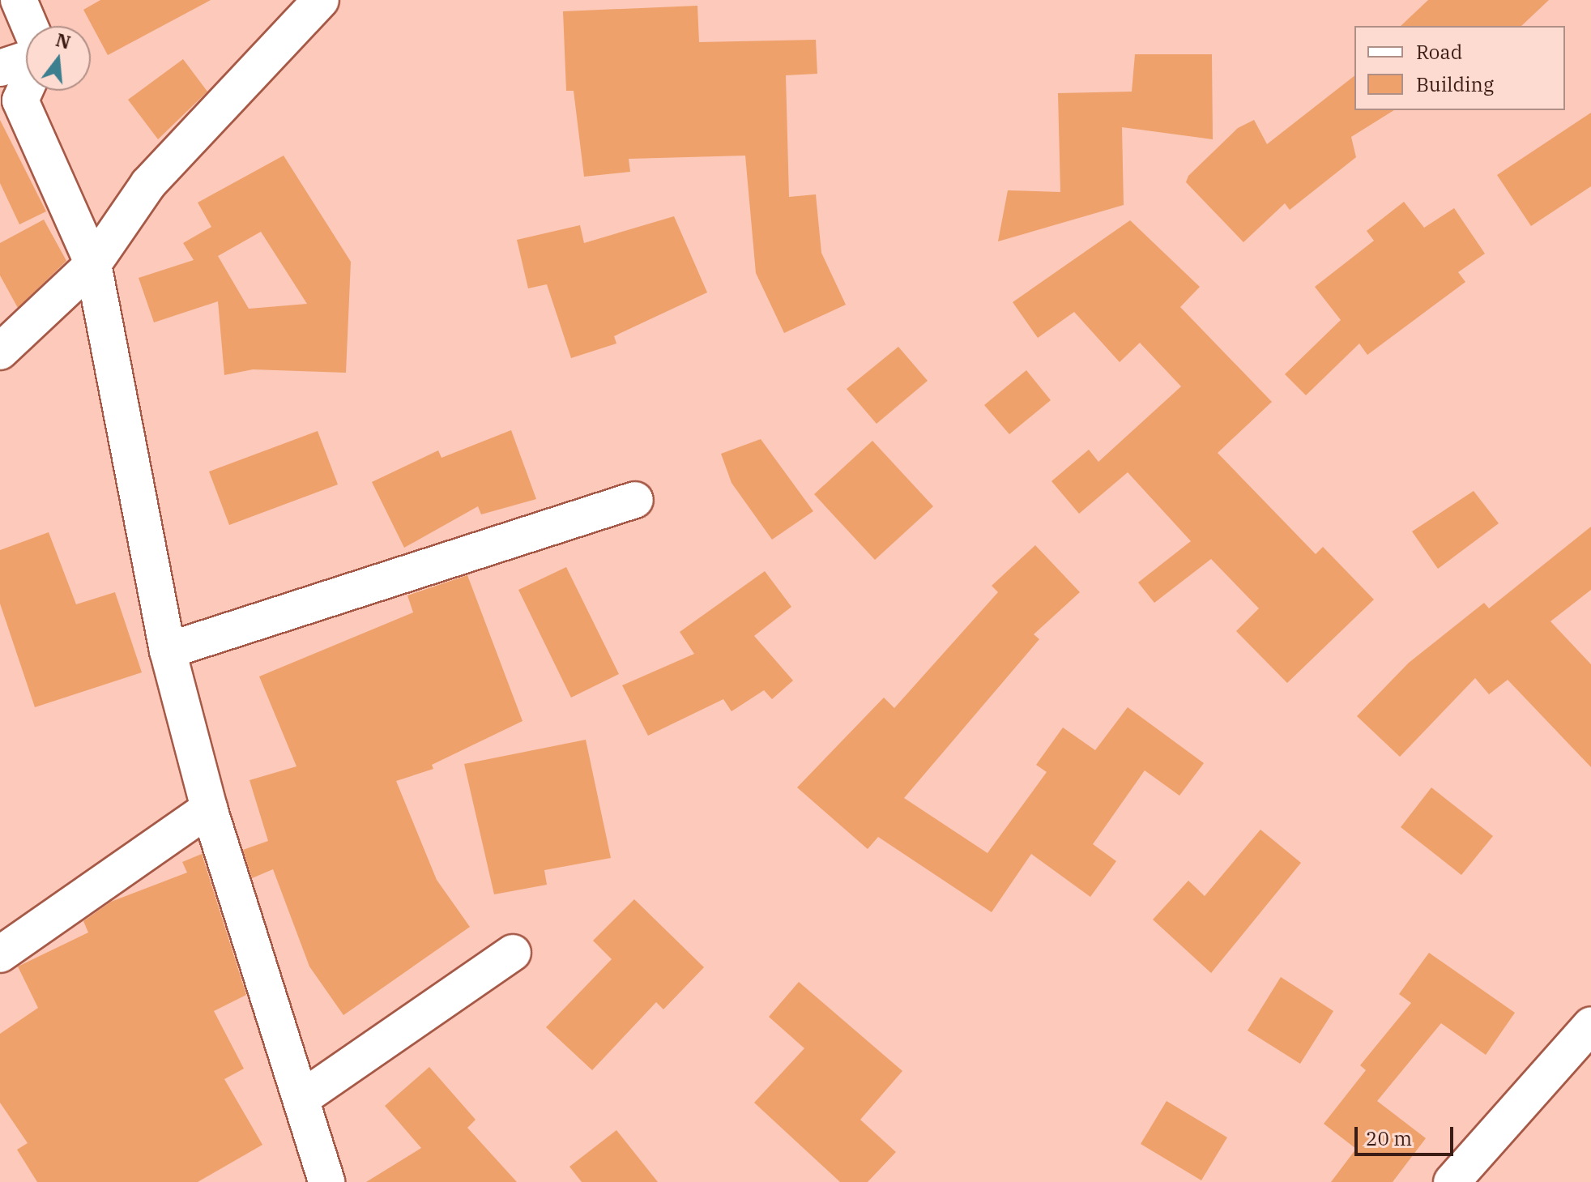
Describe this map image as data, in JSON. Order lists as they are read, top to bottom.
{
  "legend": ["Road", "Building"],
  "scale_bar": "20 m",
  "north": "top"
}
